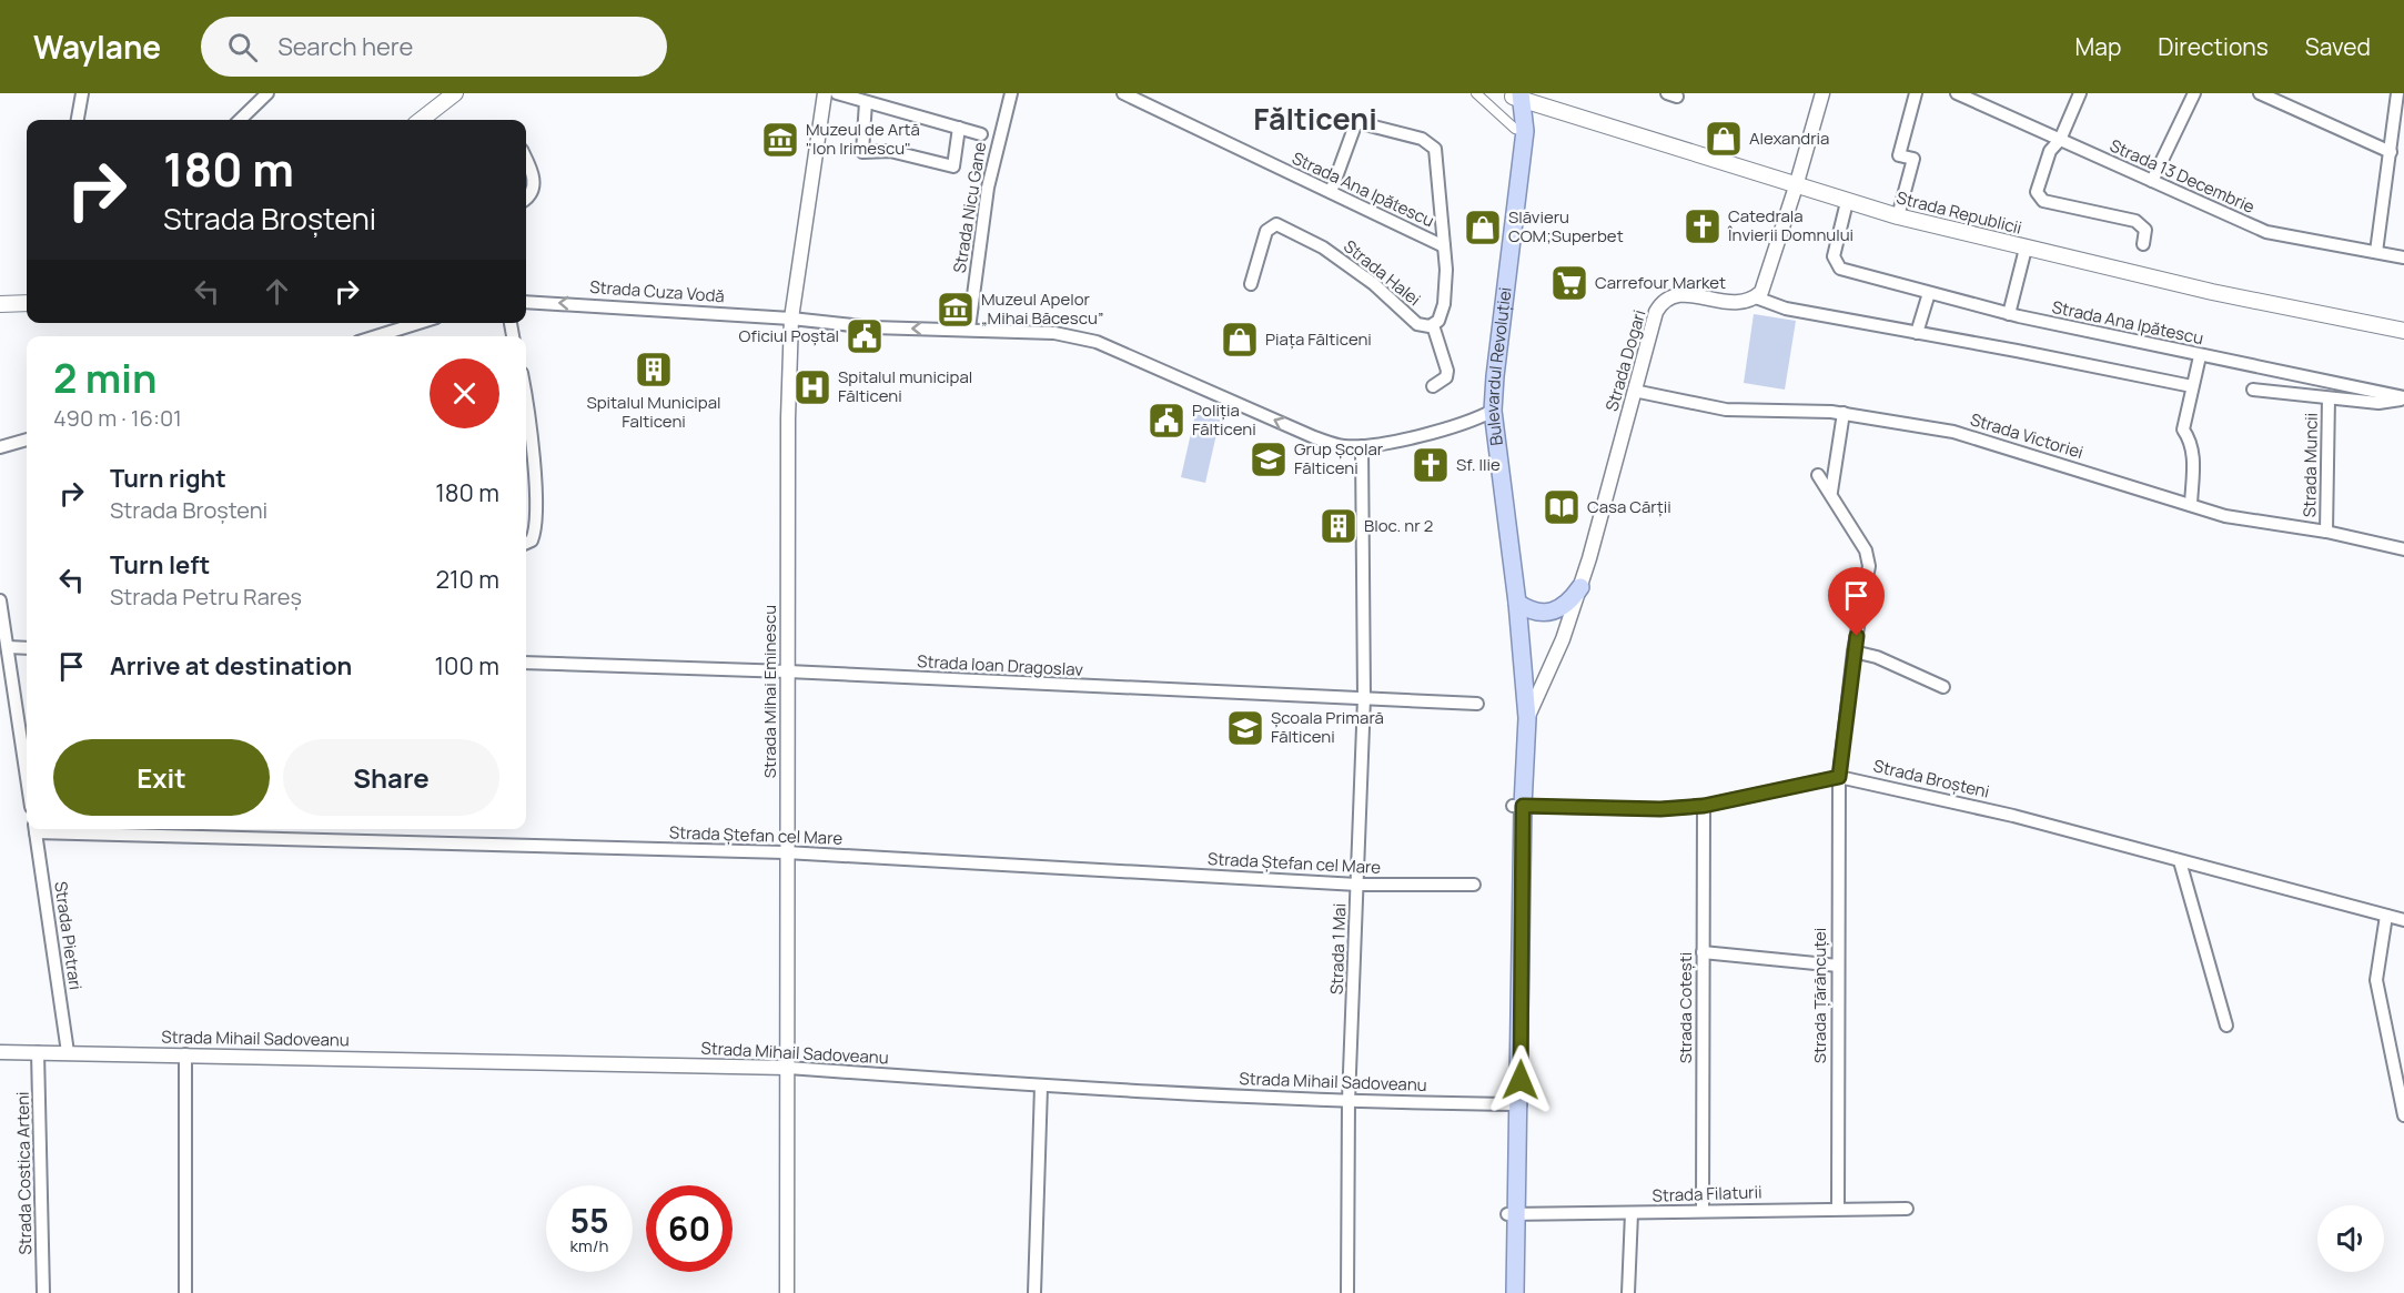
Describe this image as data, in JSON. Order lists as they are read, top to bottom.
{
  "streets": {
    "main road": ["Strada Republicii", "Bulevardul Revoluției"],
    "street": [
      "Strada 13 Decembrie",
      "Strada Ana Ipătescu",
      "Strada Nicu Gane",
      "Strada Halei",
      "Strada Cuza Vodă",
      "Strada Dogari",
      "Strada Victoriei",
      "Strada Muncii",
      "Strada Ioan Dragoslav",
      "Strada Mihai Eminescu",
      "Strada Broșteni",
      "Strada Ștefan cel Mare",
      "Strada Pietrari",
      "Strada 1 Mai",
      "Strada Țărăncuței",
      "Strada Cotești",
      "Strada Mihail Sadoveanu",
      "Strada Costica Arteni",
      "Strada Filaturii"
    ]
  },
  "crossings": [
    ["Strada Ana Ipătescu", "Strada Republicii"],
    ["Strada Ana Ipătescu", "Strada Halei"],
    ["Strada Ana Ipătescu", "Strada Muncii"],
    ["Strada Nicu Gane", "Strada Cuza Vodă"],
    ["Strada Republicii", "Bulevardul Revoluției"],
    ["Strada Cuza Vodă", "Bulevardul Revoluției"],
    ["Strada Cuza Vodă", "Strada Mihai Eminescu"],
    ["Strada Cuza Vodă", "Strada 1 Mai"],
    ["Strada Dogari", "Bulevardul Revoluției"],
    ["Strada Dogari", "Strada Victoriei"],
    ["Strada Victoriei", "Strada Muncii"],
    ["Strada Ioan Dragoslav", "Strada Mihai Eminescu"],
    ["Strada Ioan Dragoslav", "Strada 1 Mai"],
    ["Strada Mihai Eminescu", "Strada Ștefan cel Mare"],
    ["Strada Mihai Eminescu", "Strada Mihail Sadoveanu"],
    ["Strada Broșteni", "Strada Țărăncuței"],
    ["Strada Broșteni", "Strada Cotești"],
    ["Strada Ștefan cel Mare", "Strada 1 Mai"],
    ["Strada Pietrari", "Strada Mihail Sadoveanu"],
    ["Strada 1 Mai", "Strada Mihail Sadoveanu"],
    ["Strada Țărăncuței", "Strada Filaturii"],
    ["Strada Cotești", "Strada Filaturii"],
    ["Strada Mihail Sadoveanu", "Strada Costica Arteni"]
  ],
  "one_way": ["Strada Cuza Vodă"],
  "districts": ["Fălticeni"],
  "places": {
    "shop": ["Alexandria", "Slăvieru COM;Superbet", "Piața Fălticeni"],
    "museum": ["Muzeul de Artă \"Ion Irimescu\"", "Muzeul Apelor „Mihai Băcescu”"],
    "church": ["Catedrala Învierii Domnului", "Sf. Ilie"],
    "supermarket": ["Carrefour Market"],
    "public building": ["Oficiul Poștal", "Poliția Fălticeni"],
    "building": ["Spitalul Municipal Falticeni", "Bloc. nr 2"],
    "hospital": ["Spitalul municipal Fălticeni"],
    "school or university": ["Grup Școlar Fălticeni", "Școala Primară Fălticeni"],
    "library": ["Casa Cărții"]
  },
  "page": {
    "header": "Waylane",
    "search": "Search here",
    "nav": ["Map", "Directions", "Saved"],
    "turn": ["180 m", "Strada Broșteni"],
    "heading": ["2 min", "490 m · 16:01"],
    "list": [
      {
        "name": "Turn right",
        "note": "Strada Broșteni",
        "value": "180 m"
      },
      {
        "name": "Turn left",
        "note": "Strada Petru Rareș",
        "value": "210 m"
      },
      {
        "name": "Arrive at destination",
        "value": "100 m"
      }
    ],
    "buttons": ["Exit", "Share"],
    "speed": "55 km/h",
    "limit": "60"
  }
}
